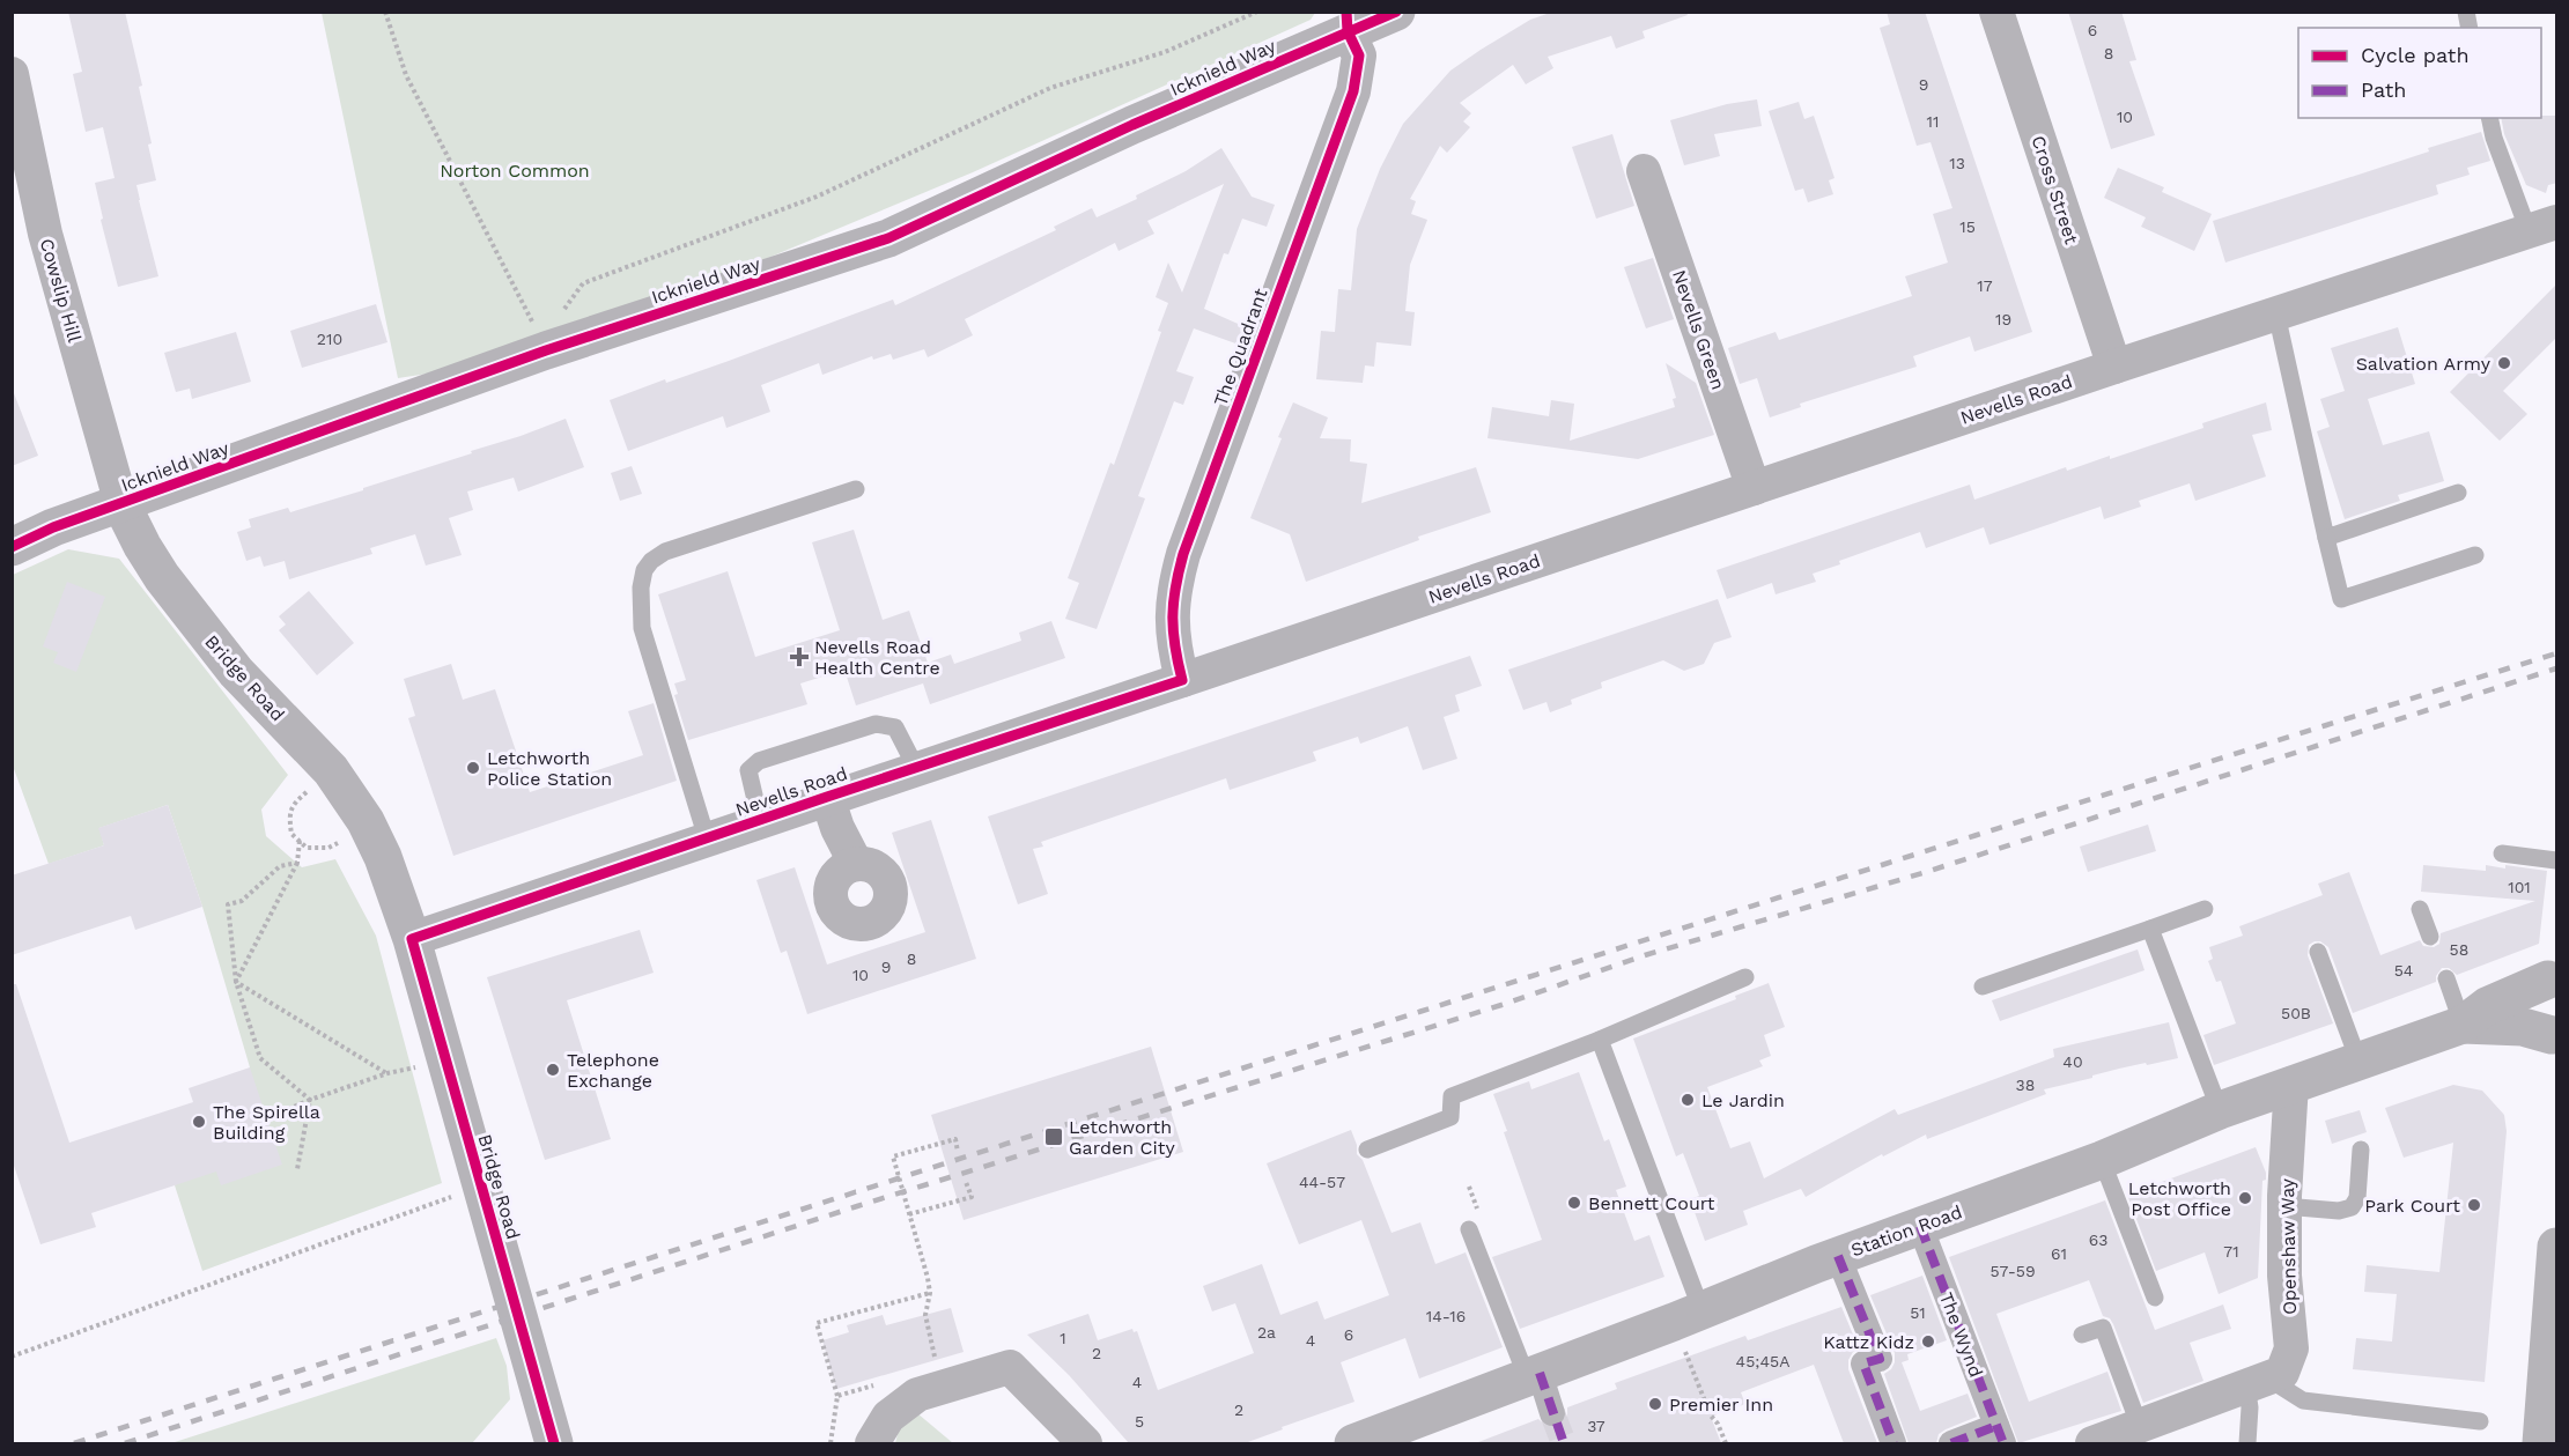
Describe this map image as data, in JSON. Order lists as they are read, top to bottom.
{
  "streets": {
    "street": [
      "Icknield Way",
      "Cross Street",
      "Cowslip Hill",
      "Nevells Green",
      "The Quadrant",
      "Nevells Road",
      "Bridge Road",
      "Station Road",
      "Openshaw Way",
      "The Wynd"
    ]
  },
  "crossings": [
    ["Icknield Way", "Cowslip Hill"],
    ["Icknield Way", "The Quadrant"],
    ["Icknield Way", "Bridge Road"],
    ["Cross Street", "Nevells Road"],
    ["Cowslip Hill", "Bridge Road"],
    ["Nevells Green", "Nevells Road"],
    ["The Quadrant", "Nevells Road"],
    ["Nevells Road", "Bridge Road"],
    ["Station Road", "Openshaw Way"],
    ["Station Road", "The Wynd"]
  ],
  "parks": ["Norton Common"],
  "places": {
    "other": [
      "Salvation Army",
      "Letchworth Police Station",
      "Telephone Exchange",
      "Le Jardin",
      "The Spirella Building",
      "Letchworth Post Office",
      "Bennett Court",
      "Park Court",
      "Kattz Kidz",
      "Premier Inn"
    ],
    "health": ["Nevells Road Health Centre"],
    "transit": ["Letchworth Garden City"]
  },
  "house_numbers": [
    "6",
    "8",
    "9",
    "10",
    "11",
    "13",
    "15",
    "17",
    "19",
    "210",
    "101",
    "58",
    "8",
    "9",
    "54",
    "10",
    "50B",
    "40",
    "38",
    "44-57",
    "63",
    "71",
    "61",
    "57-59",
    "51",
    "14-16",
    "2a",
    "6",
    "1",
    "4",
    "2",
    "45;45A",
    "4",
    "2",
    "5",
    "37"
  ],
  "legend": ["Cycle path", "Path"]
}
